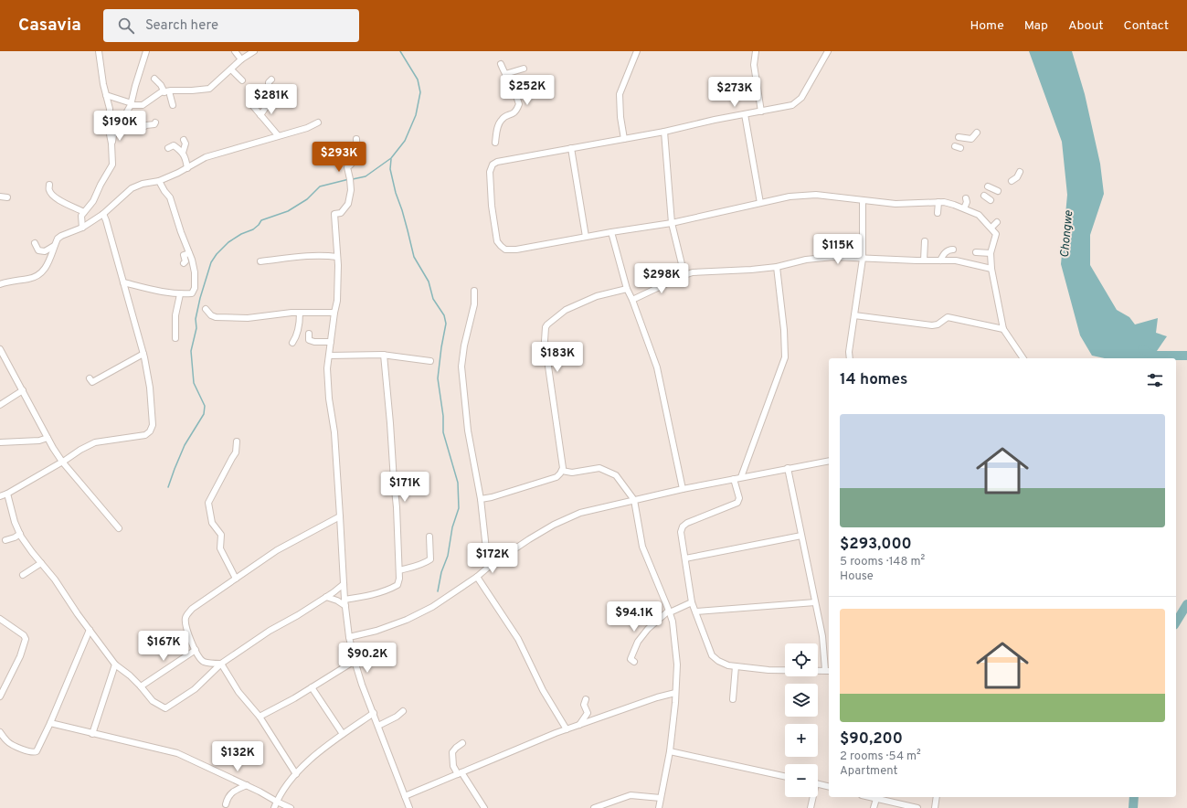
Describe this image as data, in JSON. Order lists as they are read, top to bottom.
{
  "water": ["Chongwe"],
  "page": {
    "header": "Casavia",
    "search": "Search here",
    "nav": [
      "Home",
      "Map",
      "About",
      "Contact"
    ],
    "price": [
      "$252K",
      "$273K",
      "$281K",
      "$190K",
      "$293K",
      "$115K",
      "$298K",
      "$183K",
      "$171K",
      "$172K",
      "$94.1K",
      "$167K",
      "$90.2K",
      "$132K"
    ],
    "heading": "14 homes",
    "list": [
      {
        "name": "$293,000",
        "note": "5 rooms · 148 m² · House"
      },
      {
        "name": "$90,200",
        "note": "2 rooms · 54 m² · Apartment"
      }
    ],
    "map_buttons": ["+", "−"]
  }
}
